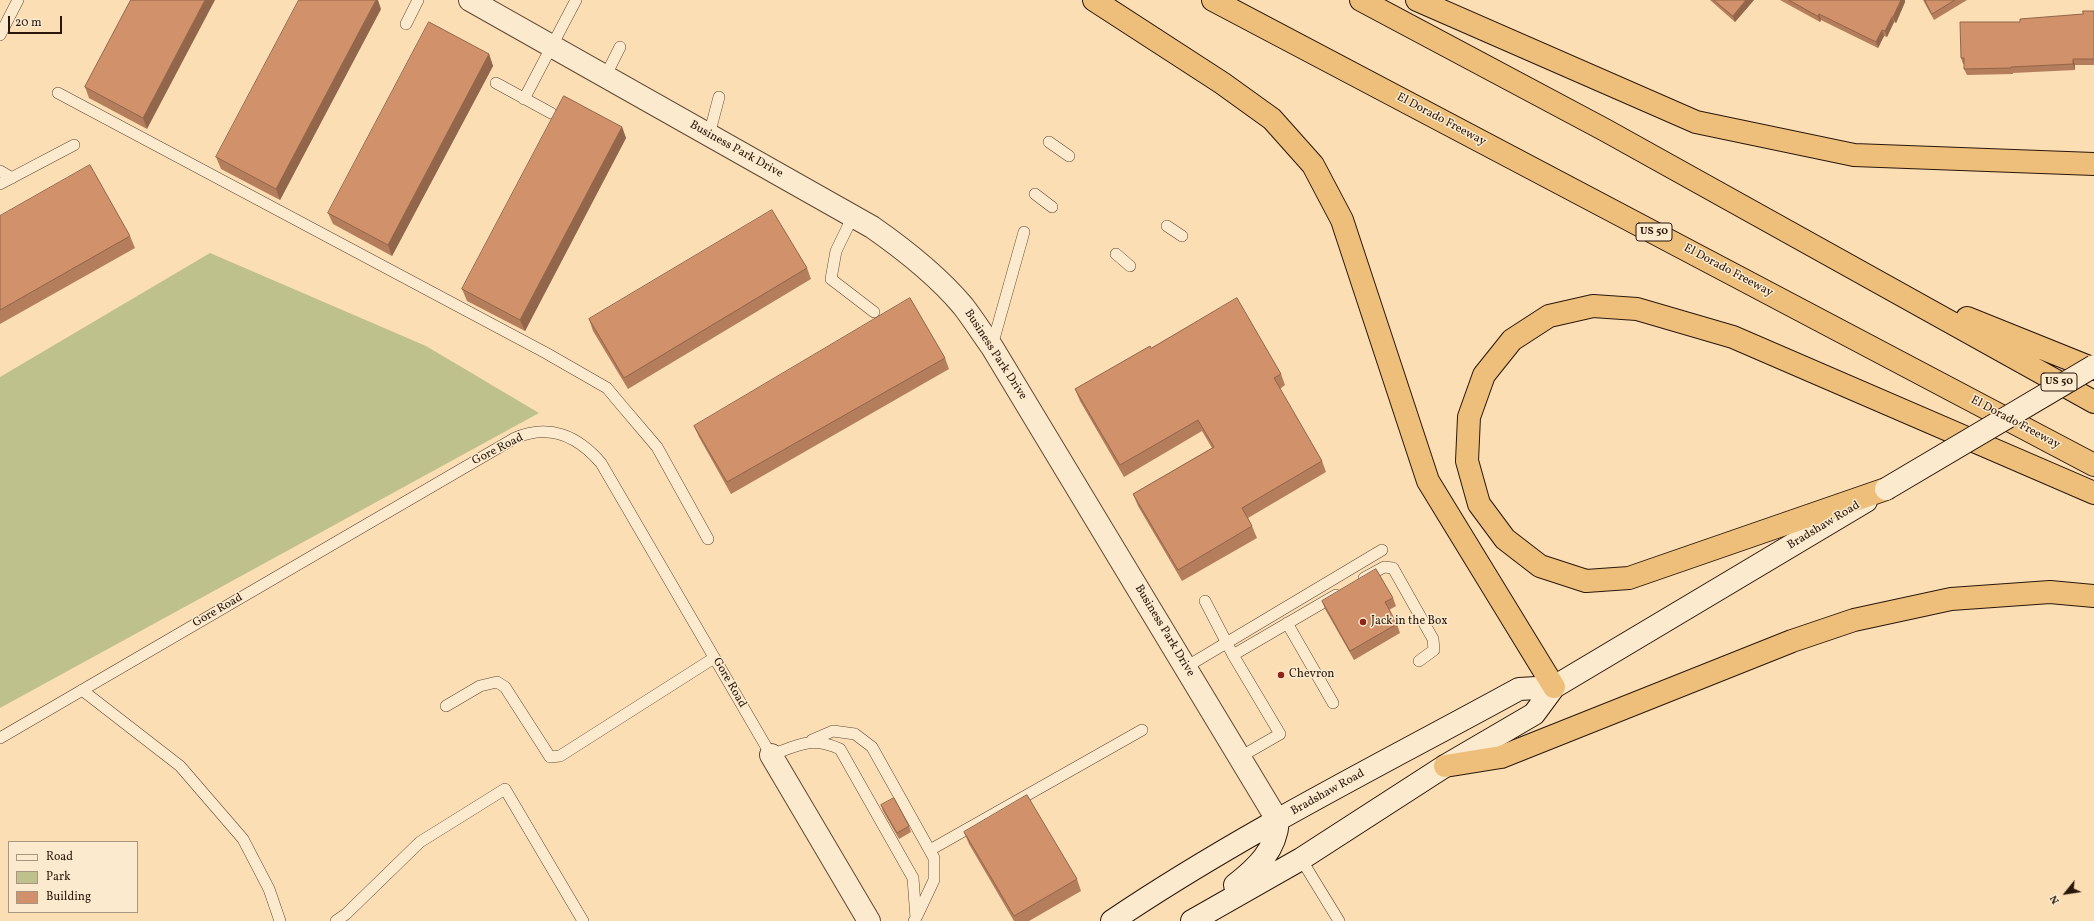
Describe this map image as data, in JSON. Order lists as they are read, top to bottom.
{
  "streets": {
    "highway": ["El Dorado Freeway", "US 50"],
    "main road": ["Business Park Drive", "Gore Road", "Bradshaw Road"]
  },
  "crossings": [
    ["Business Park Drive", "Bradshaw Road"]
  ],
  "places": ["Jack in the Box", "Chevron"],
  "legend": ["Road", "Park", "Building"],
  "scale_bar": "20 m",
  "north": "bottom left"
}
